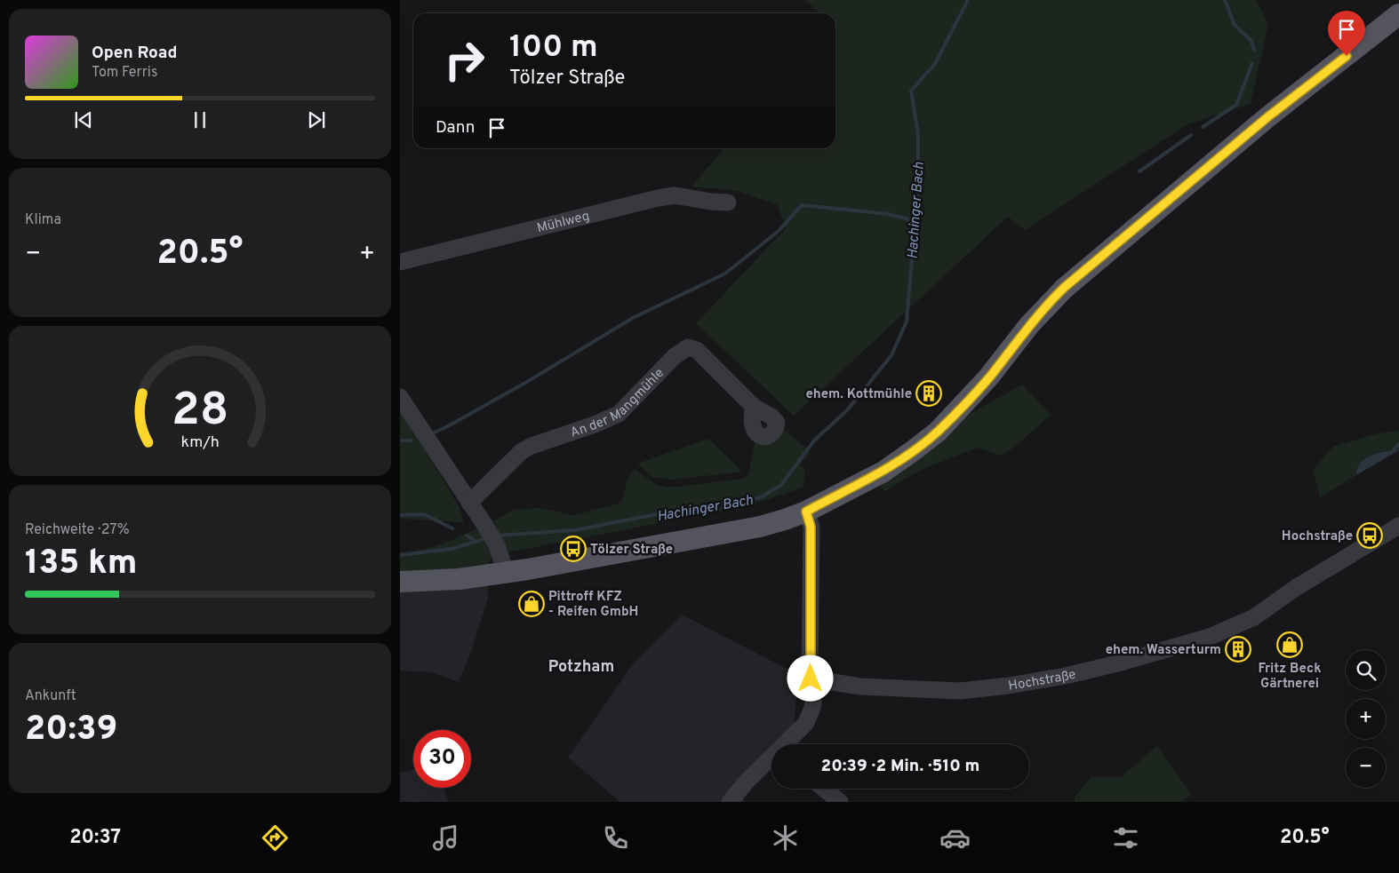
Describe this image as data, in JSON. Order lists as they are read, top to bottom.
{
  "streets": {
    "street": ["Mühlweg", "An der Mangmühle", "Hochstraße"]
  },
  "districts": ["Potzham"],
  "water": ["Hachinger Bach"],
  "places": {
    "building": ["ehem. Kottmühle", "ehem. Wasserturm"],
    "bus stop": ["Hochstraße", "Tölzer Straße"],
    "shop": ["Pittroff KFZ - Reifen GmbH", "Fritz Beck Gärtnerei"]
  },
  "page": {
    "turn": ["100 m", "Tölzer Straße"],
    "song": ["Open Road", "Tom Ferris"],
    "then": "Dann",
    "tile": [
      "Klima",
      ["Reichweite · 27%", "135 km"],
      ["Ankunft", "20:39"]
    ],
    "heat": ["−", "20.5°", "+"],
    "map_buttons": ["+", "−"],
    "limit": "30",
    "trip": "20:39 · 2 Min. · 510 m",
    "tabs": ["20:37", "20.5°"],
    "gauge": ["28", "km/h"]
  }
}
